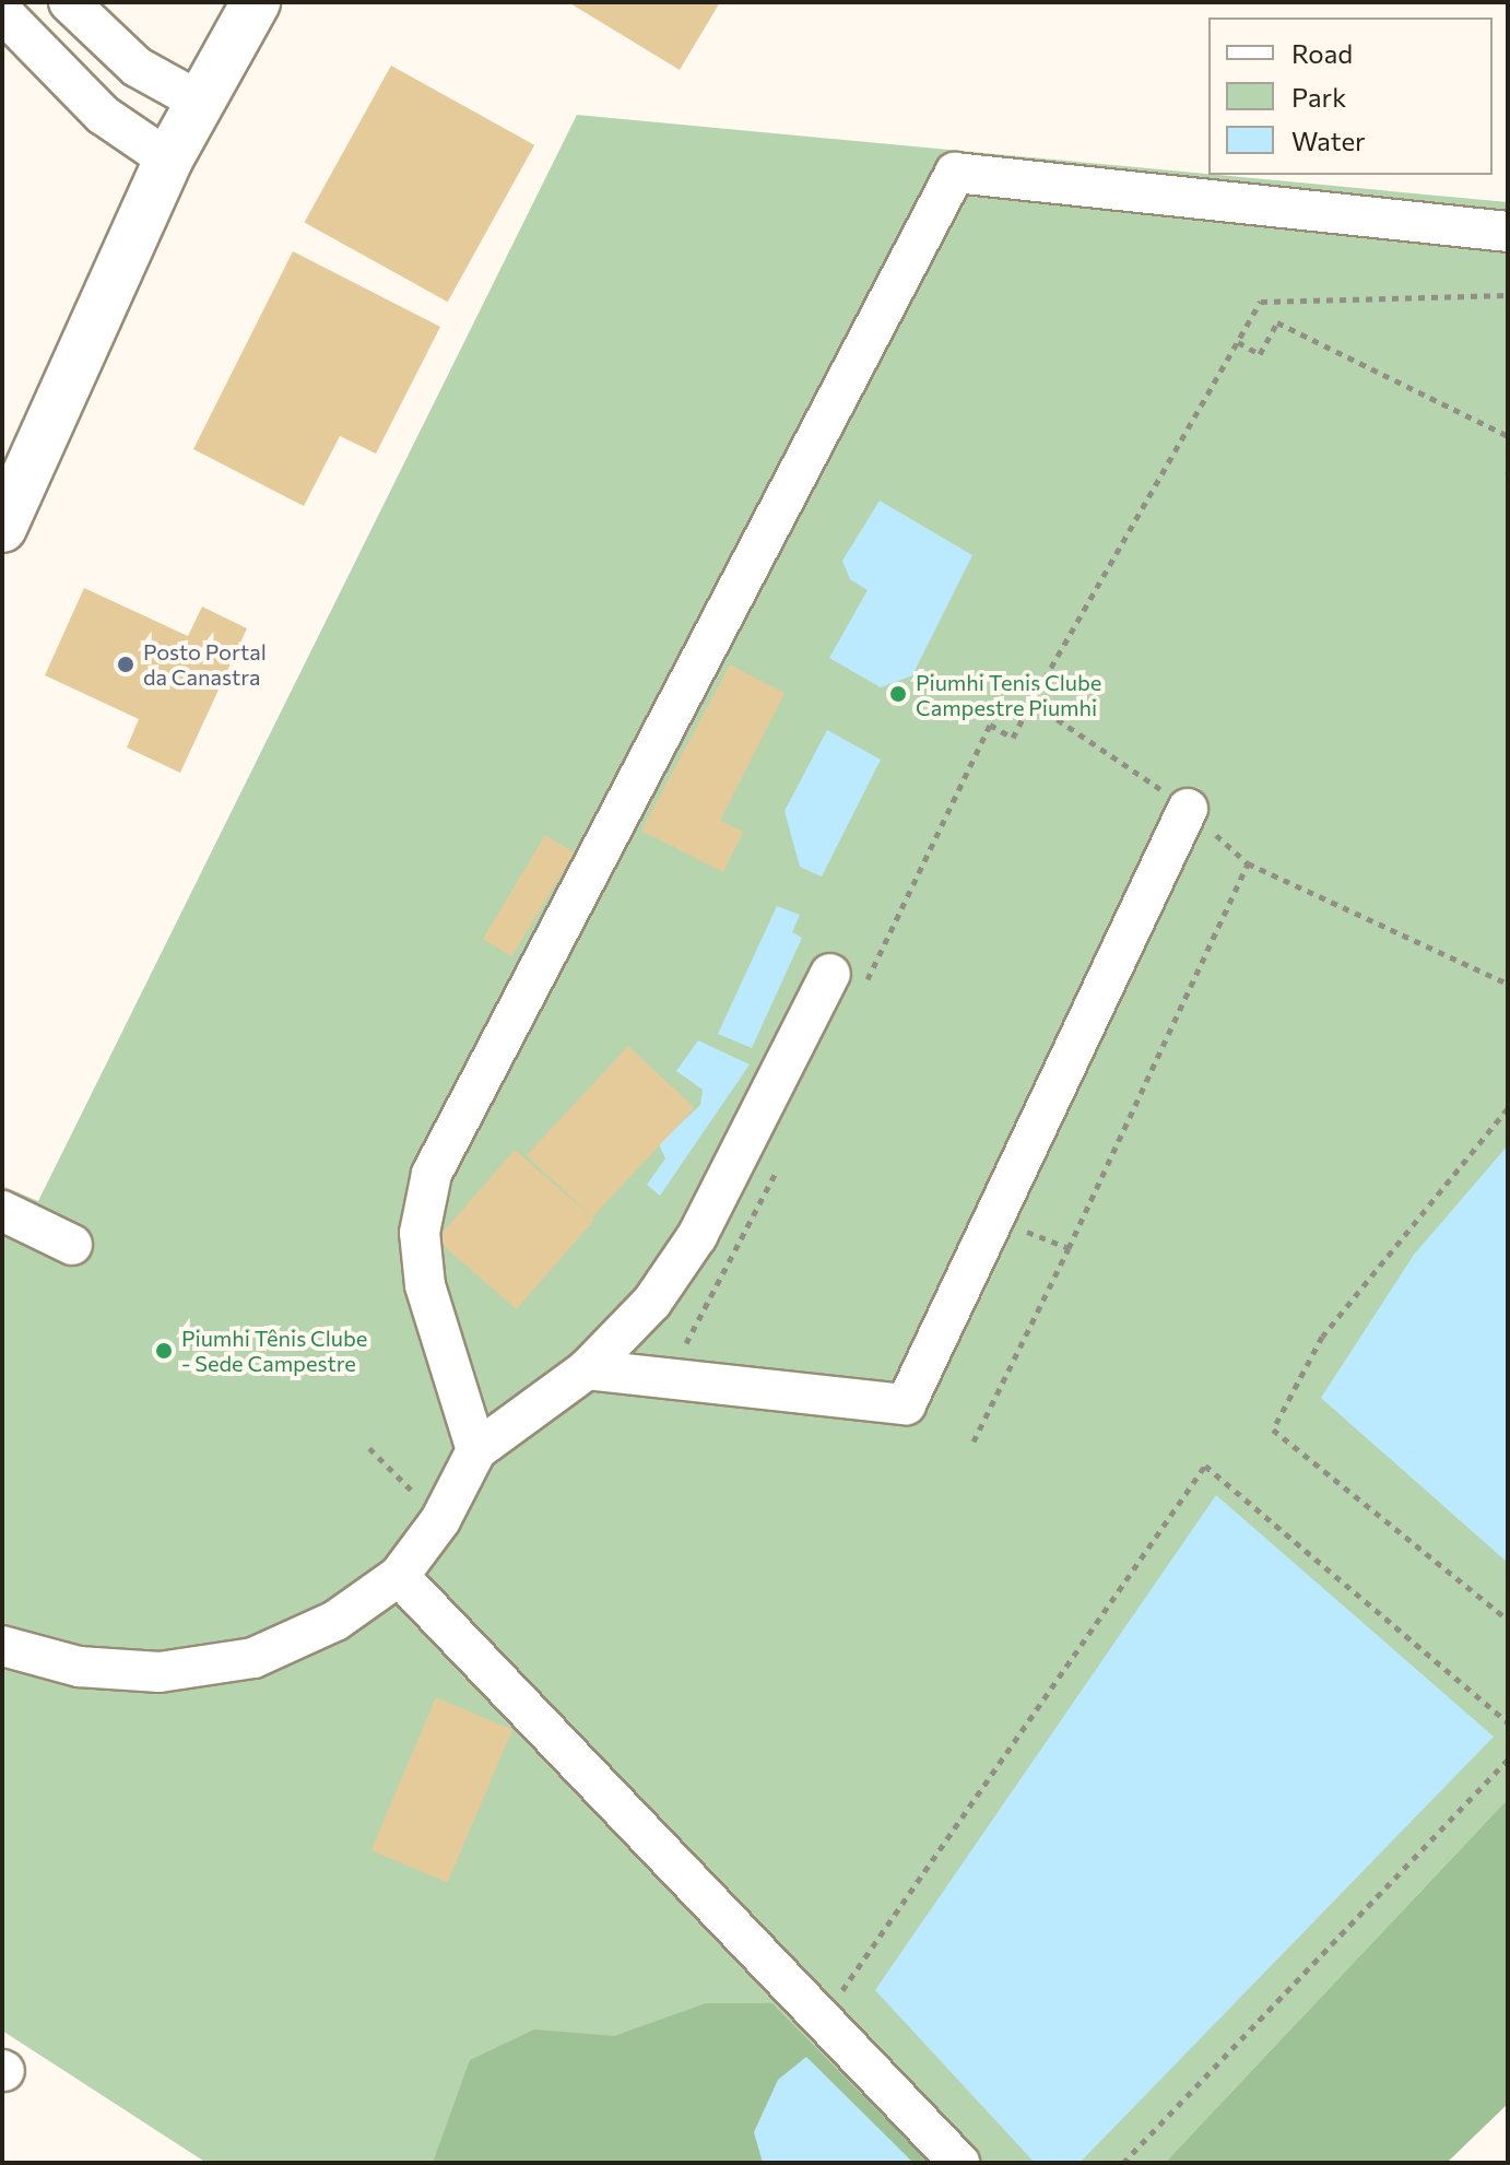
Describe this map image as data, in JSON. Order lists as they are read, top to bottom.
{
  "places": ["Posto Portal da Canastra", "Piumhi Tenis Clube Campestre Piumhi", "Piumhi Tênis Clube - Sede Campestre"],
  "legend": ["Road", "Park", "Water"]
}
